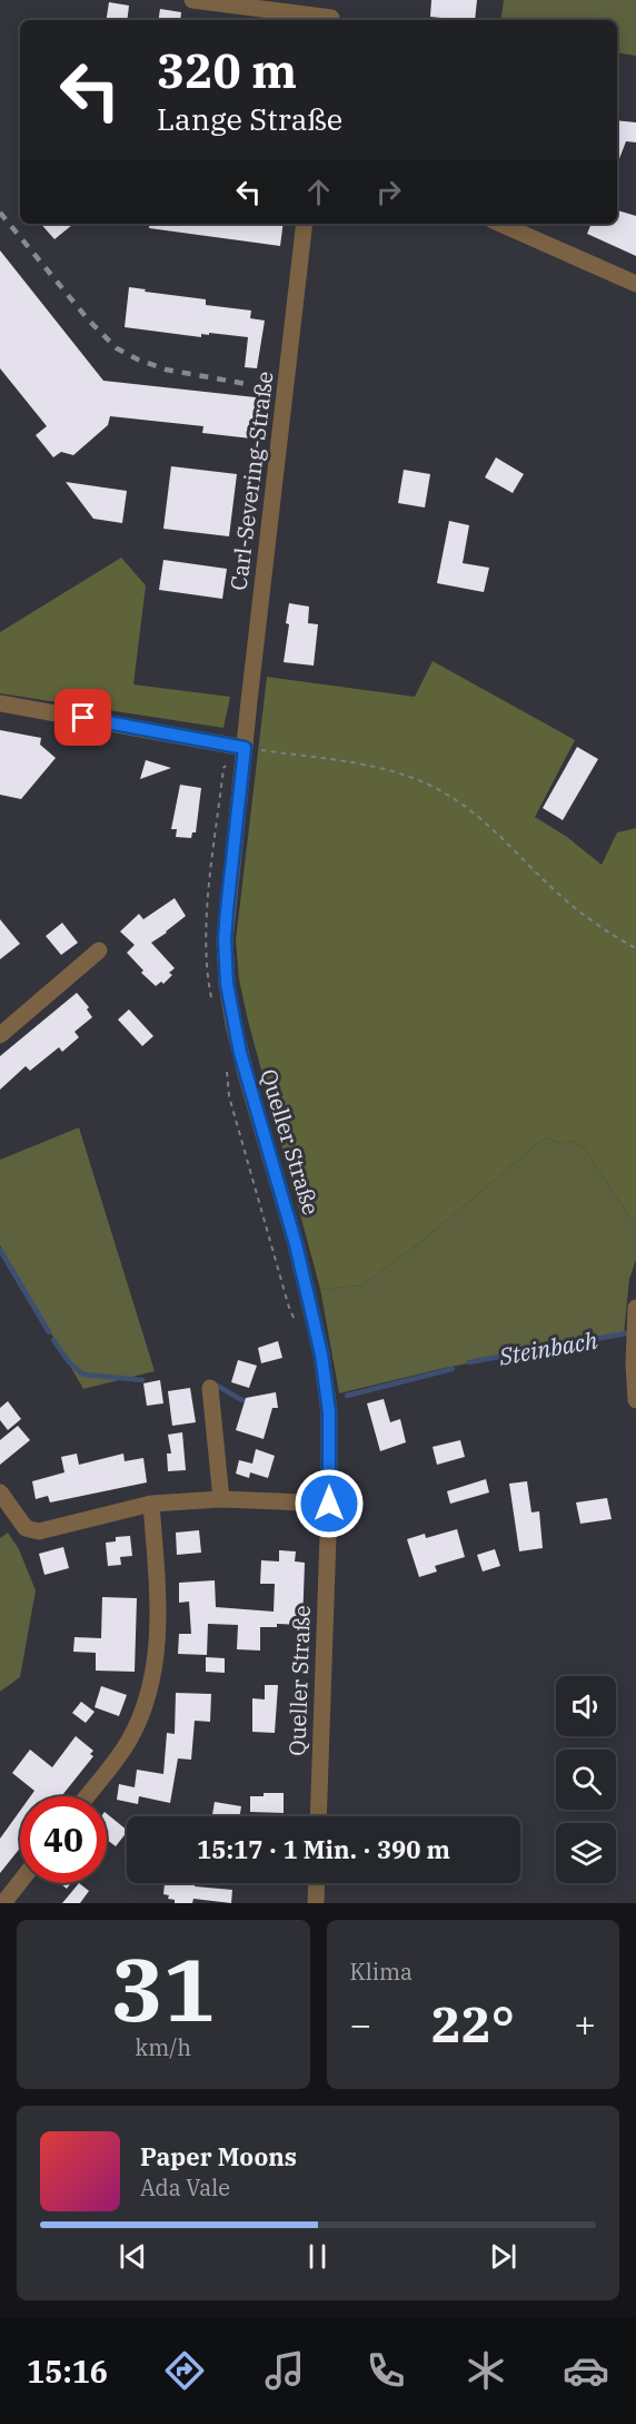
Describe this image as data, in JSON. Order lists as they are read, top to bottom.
{
  "streets": {
    "street": ["Carl-Severing-Straße", "Queller Straße"]
  },
  "crossings": [
    ["Carl-Severing-Straße", "Queller Straße"]
  ],
  "water": ["Steinbach"],
  "page": {
    "turn": ["320 m", "Lange Straße"],
    "limit": "40",
    "trip": "15:17 · 1 Min. · 390 m",
    "tile": [
      ["31", "km/h"],
      "Klima"
    ],
    "heat": ["−", "22°", "+"],
    "song": ["Paper Moons", "Ada Vale"],
    "tabs": "15:16"
  }
}
